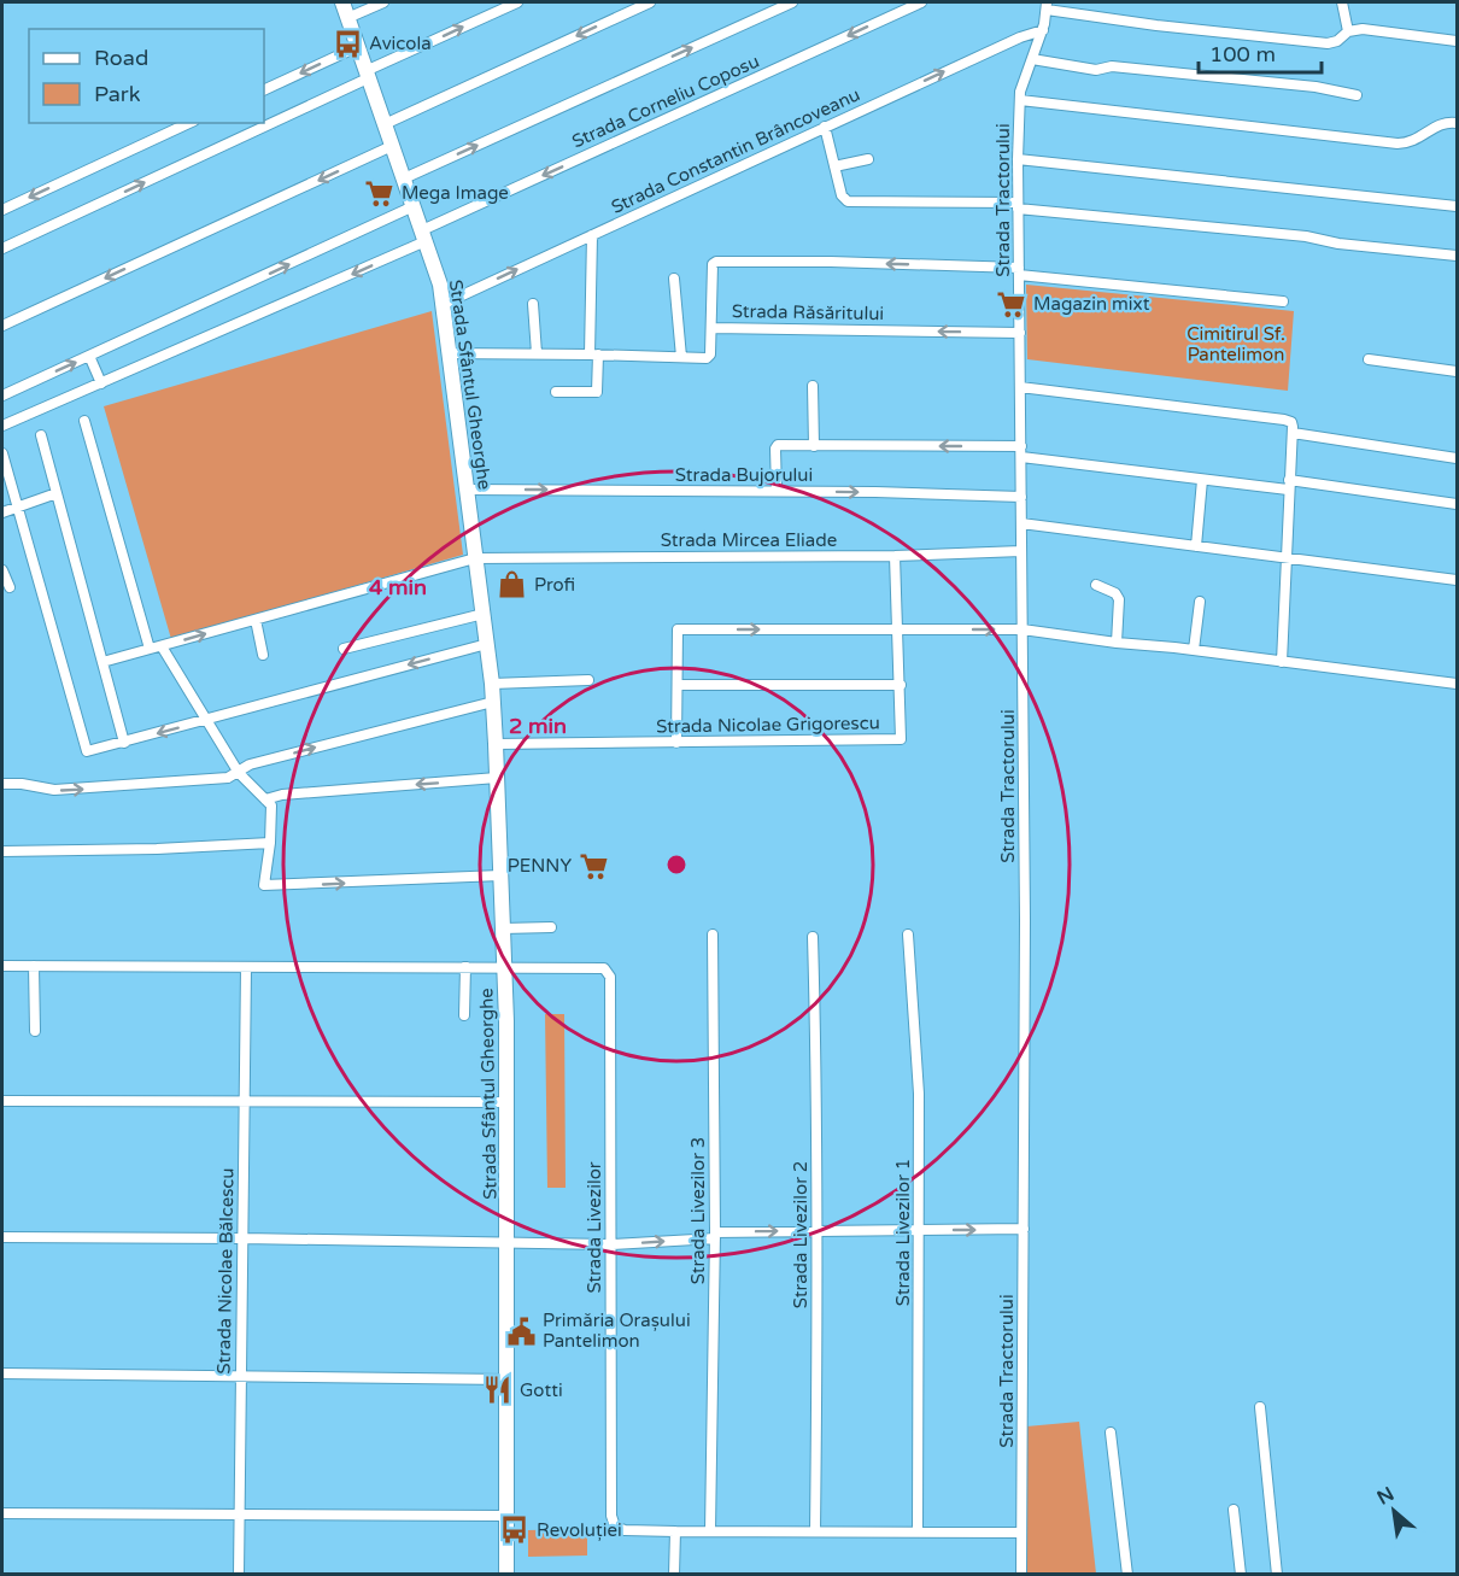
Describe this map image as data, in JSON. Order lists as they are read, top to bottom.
{
  "streets": {
    "street": [
      "Strada Corneliu Coposu",
      "Strada Constantin Brâncoveanu",
      "Strada Tractorului",
      "Strada Răsăritului",
      "Strada Sfântul Gheorghe",
      "Strada Bujorului",
      "Strada Mircea Eliade",
      "Strada Nicolae Grigorescu",
      "Strada Livezilor 3",
      "Strada Livezilor",
      "Strada Livezilor 1",
      "Strada Livezilor 2",
      "Strada Nicolae Bălcescu"
    ]
  },
  "crossings": [
    ["Strada Corneliu Coposu", "Strada Sfântul Gheorghe"],
    ["Strada Constantin Brâncoveanu", "Strada Tractorului"],
    ["Strada Constantin Brâncoveanu", "Strada Sfântul Gheorghe"],
    ["Strada Tractorului", "Strada Răsăritului"],
    ["Strada Tractorului", "Strada Bujorului"],
    ["Strada Tractorului", "Strada Mircea Eliade"],
    ["Strada Tractorului", "Strada Livezilor"],
    ["Strada Răsăritului", "Strada Sfântul Gheorghe"],
    ["Strada Sfântul Gheorghe", "Strada Bujorului"],
    ["Strada Sfântul Gheorghe", "Strada Mircea Eliade"],
    ["Strada Sfântul Gheorghe", "Strada Nicolae Grigorescu"],
    ["Strada Sfântul Gheorghe", "Strada Livezilor"],
    ["Strada Mircea Eliade", "Strada Nicolae Grigorescu"],
    ["Strada Livezilor 3", "Strada Livezilor"],
    ["Strada Livezilor", "Strada Livezilor 1"],
    ["Strada Livezilor", "Strada Livezilor 2"]
  ],
  "one_way": ["Strada Constantin Brâncoveanu", "Strada Răsăritului"],
  "parks": ["Cimitirul Sf. Pantelimon"],
  "places": {
    "bus stop": ["Avicola", "Revoluției"],
    "supermarket": ["Mega Image", "Magazin mixt", "PENNY"],
    "shop": ["Profi"],
    "public building": ["Primăria Orașului Pantelimon"],
    "restaurant": ["Gotti"]
  },
  "legend": ["Road", "Park"],
  "scale_bar": "100 m",
  "north": "top left",
  "rings": ["4 min", "2 min"]
}
